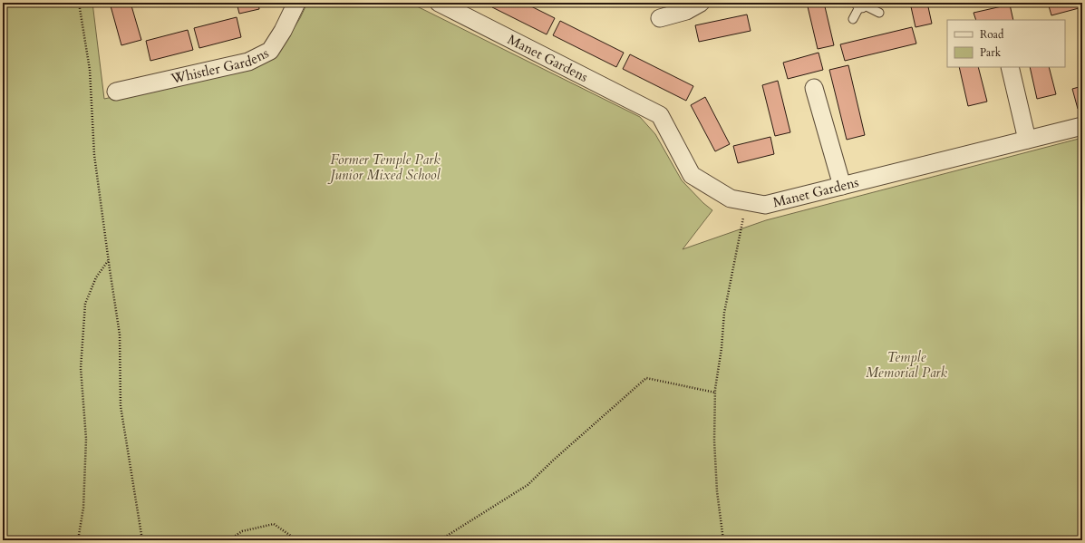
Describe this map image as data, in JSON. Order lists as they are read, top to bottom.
{
  "streets": {
    "street": ["Manet Gardens", "Whistler Gardens"]
  },
  "parks": ["Former Temple Park Junior Mixed School", "Temple Memorial Park"],
  "legend": ["Road", "Park"]
}
